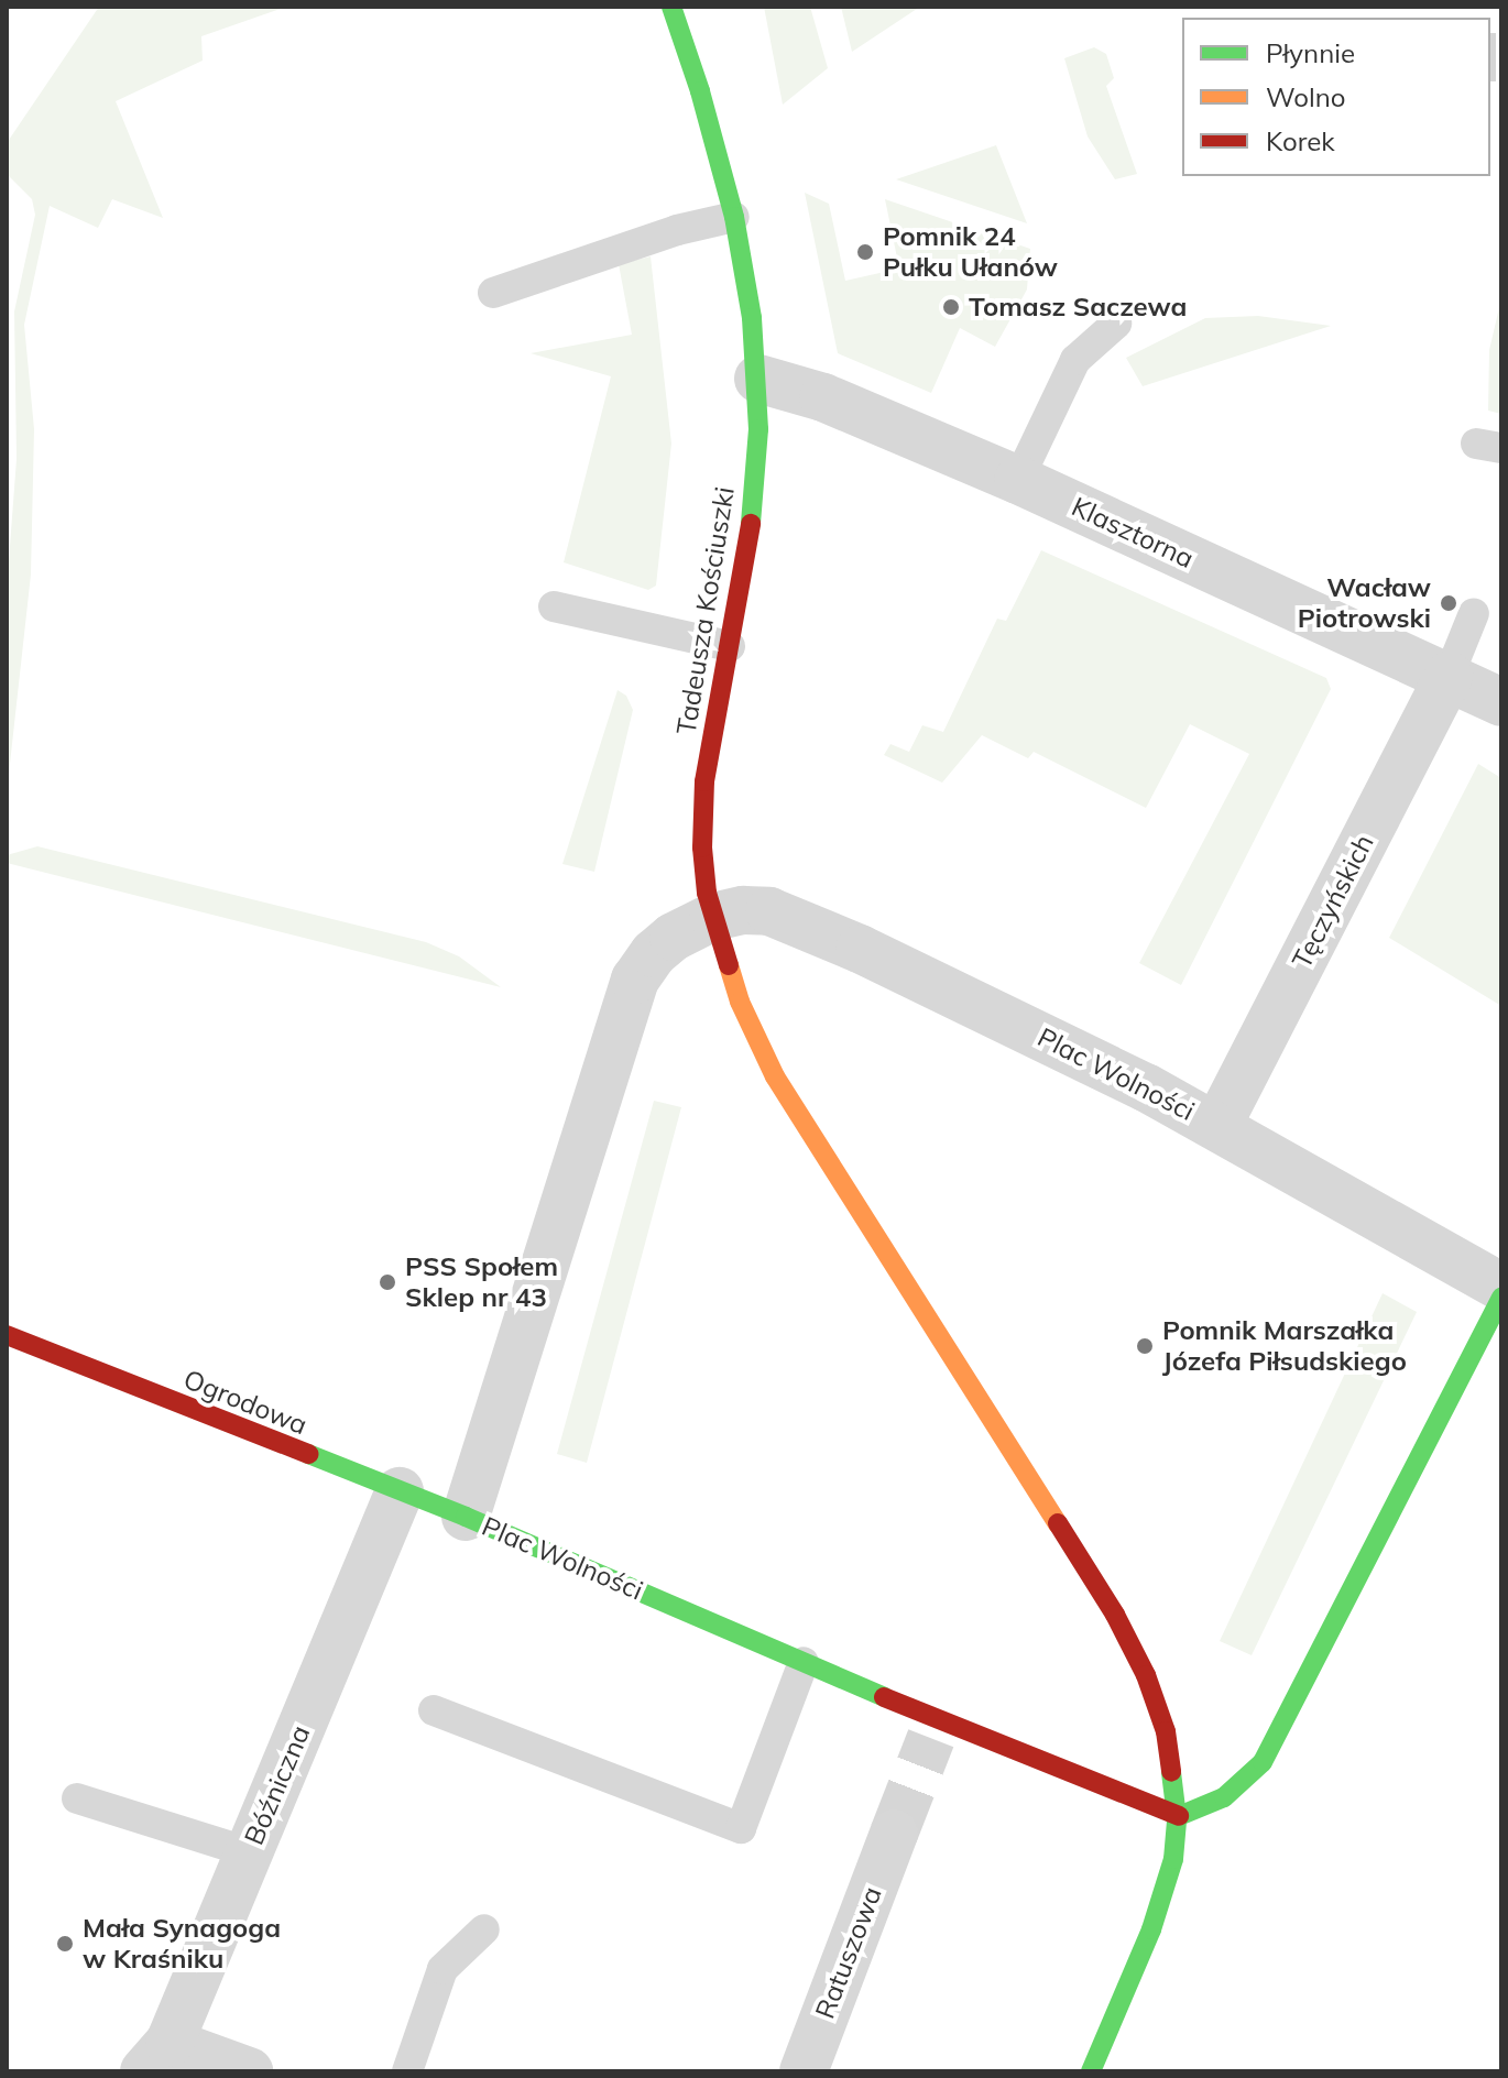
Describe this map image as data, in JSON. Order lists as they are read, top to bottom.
{
  "streets": {
    "street": [
      "Klasztorna",
      "Tadeusza Kościuszki",
      "Tęczyńskich",
      "Plac Wolności",
      "Ogrodowa",
      "Bóźniczna",
      "Ratuszowa"
    ]
  },
  "crossings": [
    ["Klasztorna", "Tadeusza Kościuszki"],
    ["Klasztorna", "Tęczyńskich"],
    ["Tadeusza Kościuszki", "Plac Wolności"],
    ["Tęczyńskich", "Plac Wolności"],
    ["Plac Wolności", "Ogrodowa"],
    ["Ogrodowa", "Bóźniczna"]
  ],
  "places": [
    "Pomnik 24 Pułku Ułanów",
    "Tomasz Saczewa",
    "Wacław Piotrowski",
    "PSS Społem Sklep nr 43",
    "Pomnik Marszałka Józefa Piłsudskiego",
    "Mała Synagoga w Kraśniku"
  ],
  "legend": ["Płynnie", "Wolno", "Korek"]
}
